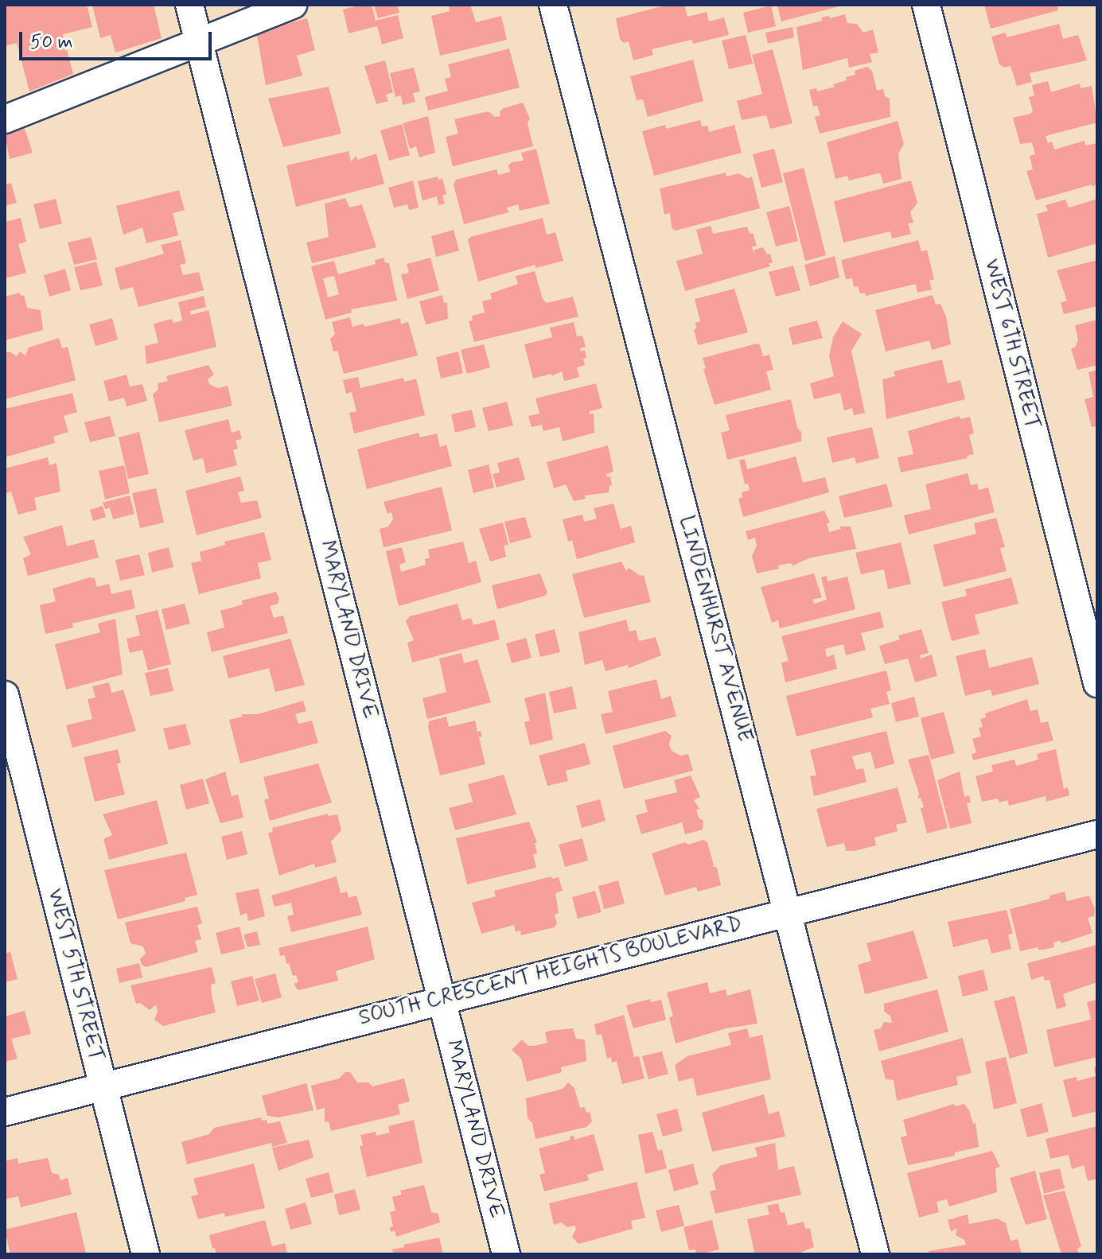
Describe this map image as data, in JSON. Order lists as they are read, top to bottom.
{
  "streets": {
    "street": [
      "WEST 6TH STREET",
      "LINDENHURST AVENUE",
      "MARYLAND DRIVE",
      "SOUTH CRESCENT HEIGHTS BOULEVARD",
      "WEST 5TH STREET"
    ]
  },
  "crossings": [
    ["LINDENHURST AVENUE", "SOUTH CRESCENT HEIGHTS BOULEVARD"],
    ["MARYLAND DRIVE", "SOUTH CRESCENT HEIGHTS BOULEVARD"],
    ["SOUTH CRESCENT HEIGHTS BOULEVARD", "WEST 5TH STREET"]
  ],
  "scale_bar": "50 m"
}
